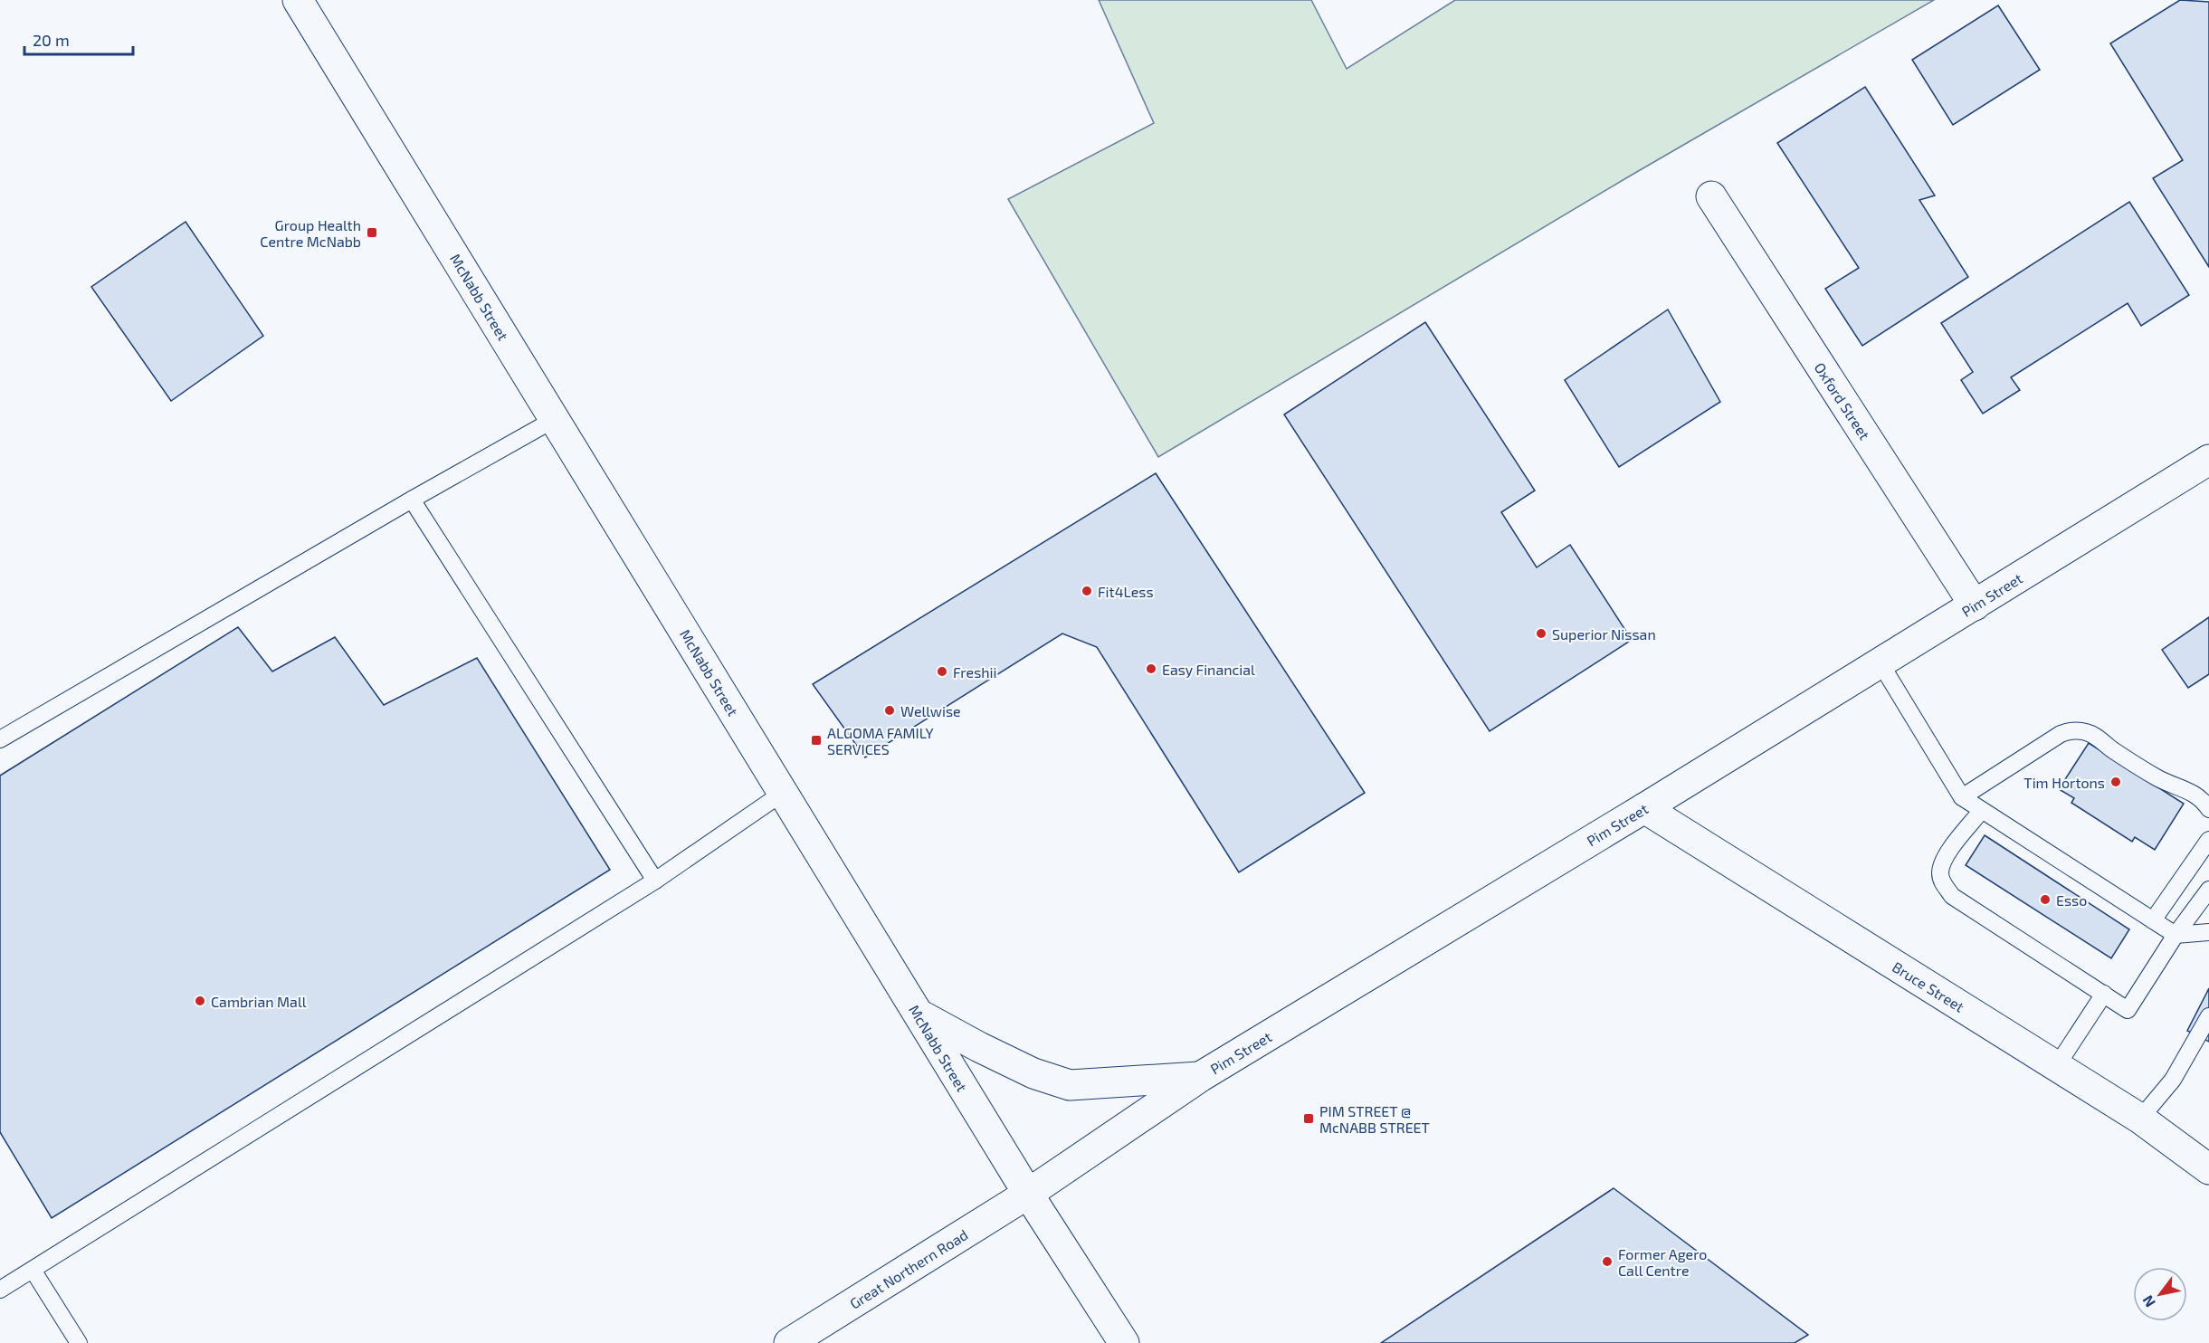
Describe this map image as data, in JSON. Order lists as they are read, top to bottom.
{
  "streets": {
    "main road": [
      "McNabb Street",
      "Oxford Street",
      "Pim Street",
      "Bruce Street",
      "Great Northern Road"
    ]
  },
  "crossings": [
    ["McNabb Street", "Pim Street"],
    ["McNabb Street", "Great Northern Road"],
    ["Oxford Street", "Pim Street"],
    ["Pim Street", "Bruce Street"],
    ["Pim Street", "Great Northern Road"]
  ],
  "places": {
    "transit": ["Group Health Centre McNabb", "ALGOMA FAMILY SERVICES", "PIM STREET @ McNABB STREET"],
    "other": [
      "Fit4Less",
      "Superior Nissan",
      "Easy Financial",
      "Freshii",
      "Wellwise",
      "Tim Hortons",
      "Esso",
      "Cambrian Mall",
      "Former Agero Call Centre"
    ]
  },
  "scale_bar": "20 m",
  "north": "bottom left"
}
